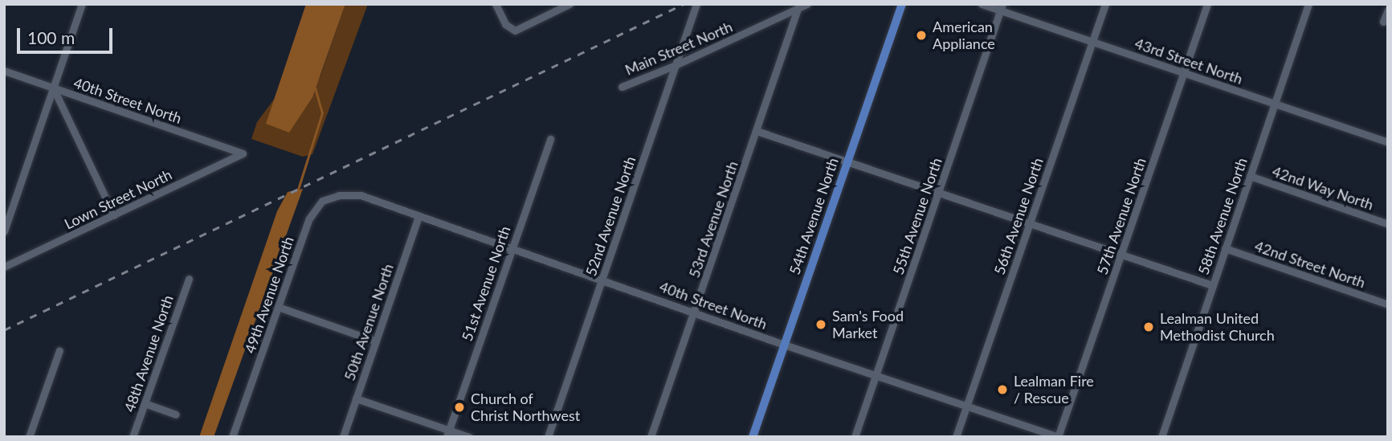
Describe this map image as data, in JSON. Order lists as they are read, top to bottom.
{
  "streets": {
    "main road": ["54th Avenue North"],
    "street": [
      "Main Street North",
      "43rd Street North",
      "40th Street North",
      "42nd Way North",
      "Lown Street North",
      "52nd Avenue North",
      "55th Avenue North",
      "56th Avenue North",
      "57th Avenue North",
      "58th Avenue North",
      "53rd Avenue North",
      "42nd Street North",
      "51st Avenue North",
      "49th Avenue North",
      "50th Avenue North",
      "48th Avenue North"
    ]
  },
  "crossings": [
    ["Main Street North", "52nd Avenue North"],
    ["Main Street North", "53rd Avenue North"],
    ["43rd Street North", "55th Avenue North"],
    ["43rd Street North", "56th Avenue North"],
    ["43rd Street North", "57th Avenue North"],
    ["43rd Street North", "58th Avenue North"],
    ["40th Street North", "Lown Street North"],
    ["40th Street North", "52nd Avenue North"],
    ["40th Street North", "54th Avenue North"],
    ["40th Street North", "55th Avenue North"],
    ["40th Street North", "56th Avenue North"],
    ["40th Street North", "57th Avenue North"],
    ["40th Street North", "53rd Avenue North"],
    ["40th Street North", "51st Avenue North"],
    ["40th Street North", "49th Avenue North"],
    ["40th Street North", "50th Avenue North"],
    ["42nd Way North", "58th Avenue North"],
    ["58th Avenue North", "42nd Street North"]
  ],
  "places": [
    "American Appliance",
    "Sam's Food Market",
    "Lealman United Methodist Church",
    "Lealman Fire / Rescue",
    "Church of Christ Northwest"
  ],
  "scale_bar": "100 m"
}
